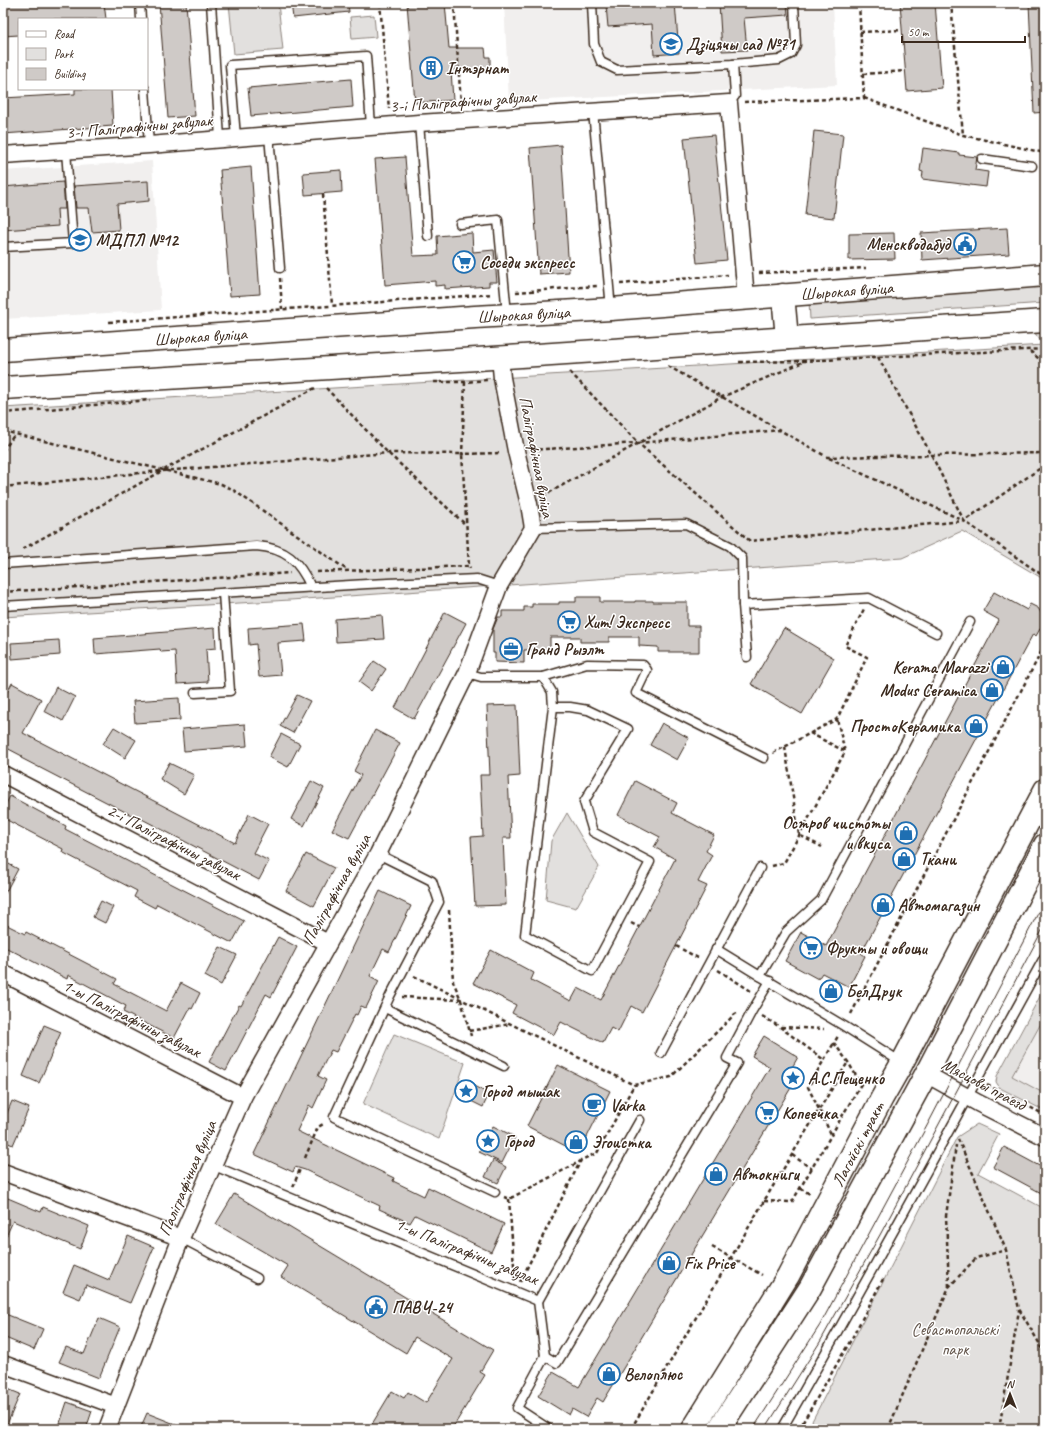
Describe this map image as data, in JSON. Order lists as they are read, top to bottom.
{
  "streets": {
    "main road": ["Шырокая вуліца", "Лагойскі тракт"],
    "street": [
      "3-і Паліграфічны завулак",
      "Паліграфічная вуліца",
      "2-і Паліграфічны завулак",
      "1-ы Паліграфічны завулак",
      "Мясцовы праезд"
    ]
  },
  "crossings": [
    ["Паліграфічная вуліца", "2-і Паліграфічны завулак"],
    ["Паліграфічная вуліца", "1-ы Паліграфічны завулак"],
    ["Мясцовы праезд", "Лагойскі тракт"]
  ],
  "parks": ["Севастопальскі парк"],
  "places": {
    "school or university": ["Дзіцячы сад №71", "МДПЛ №12"],
    "building": ["Інтэрнат"],
    "public building": ["Менскводабуд", "ПАВЧ-24"],
    "supermarket": [
      "Соседи экспресс",
      "Хит! Экспресс",
      "Фрукты и овощи",
      "Копеечка"
    ],
    "office": ["Гранд Рыэлт"],
    "shop": [
      "Kerama Marazzi",
      "Modus Ceramica",
      "ПростоКерамика",
      "Остров чистоты и вкуса",
      "Ткани",
      "Автомагазин",
      "БелДрук",
      "Эгоистка",
      "Автокниги",
      "Fix Price",
      "Велоплюс"
    ],
    "place": ["А.С.Пещенко", "Город мышак", "Город"],
    "cafe": ["Varka"]
  },
  "legend": ["Road", "Park", "Building"],
  "scale_bar": "50 m",
  "north": "top"
}
